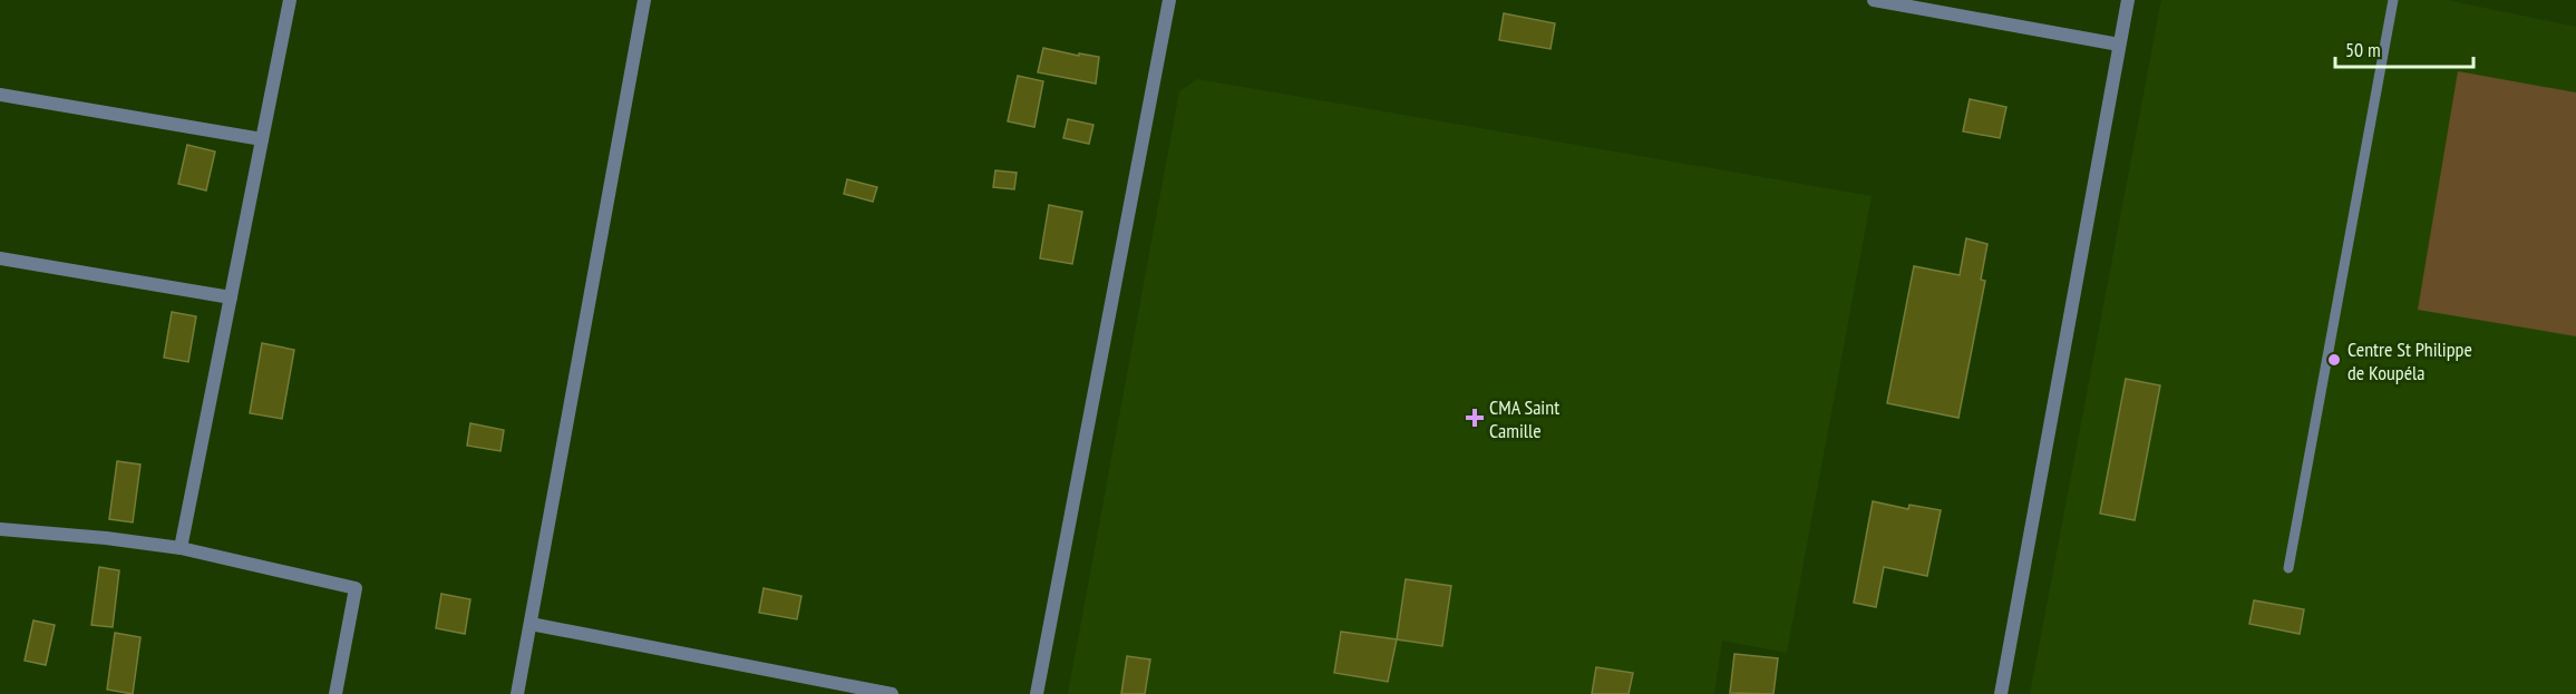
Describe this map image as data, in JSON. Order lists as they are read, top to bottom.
{
  "places": {
    "other": ["Centre St Philippe de Koupéla"],
    "health": ["CMA Saint Camille"]
  },
  "scale_bar": "50 m"
}
